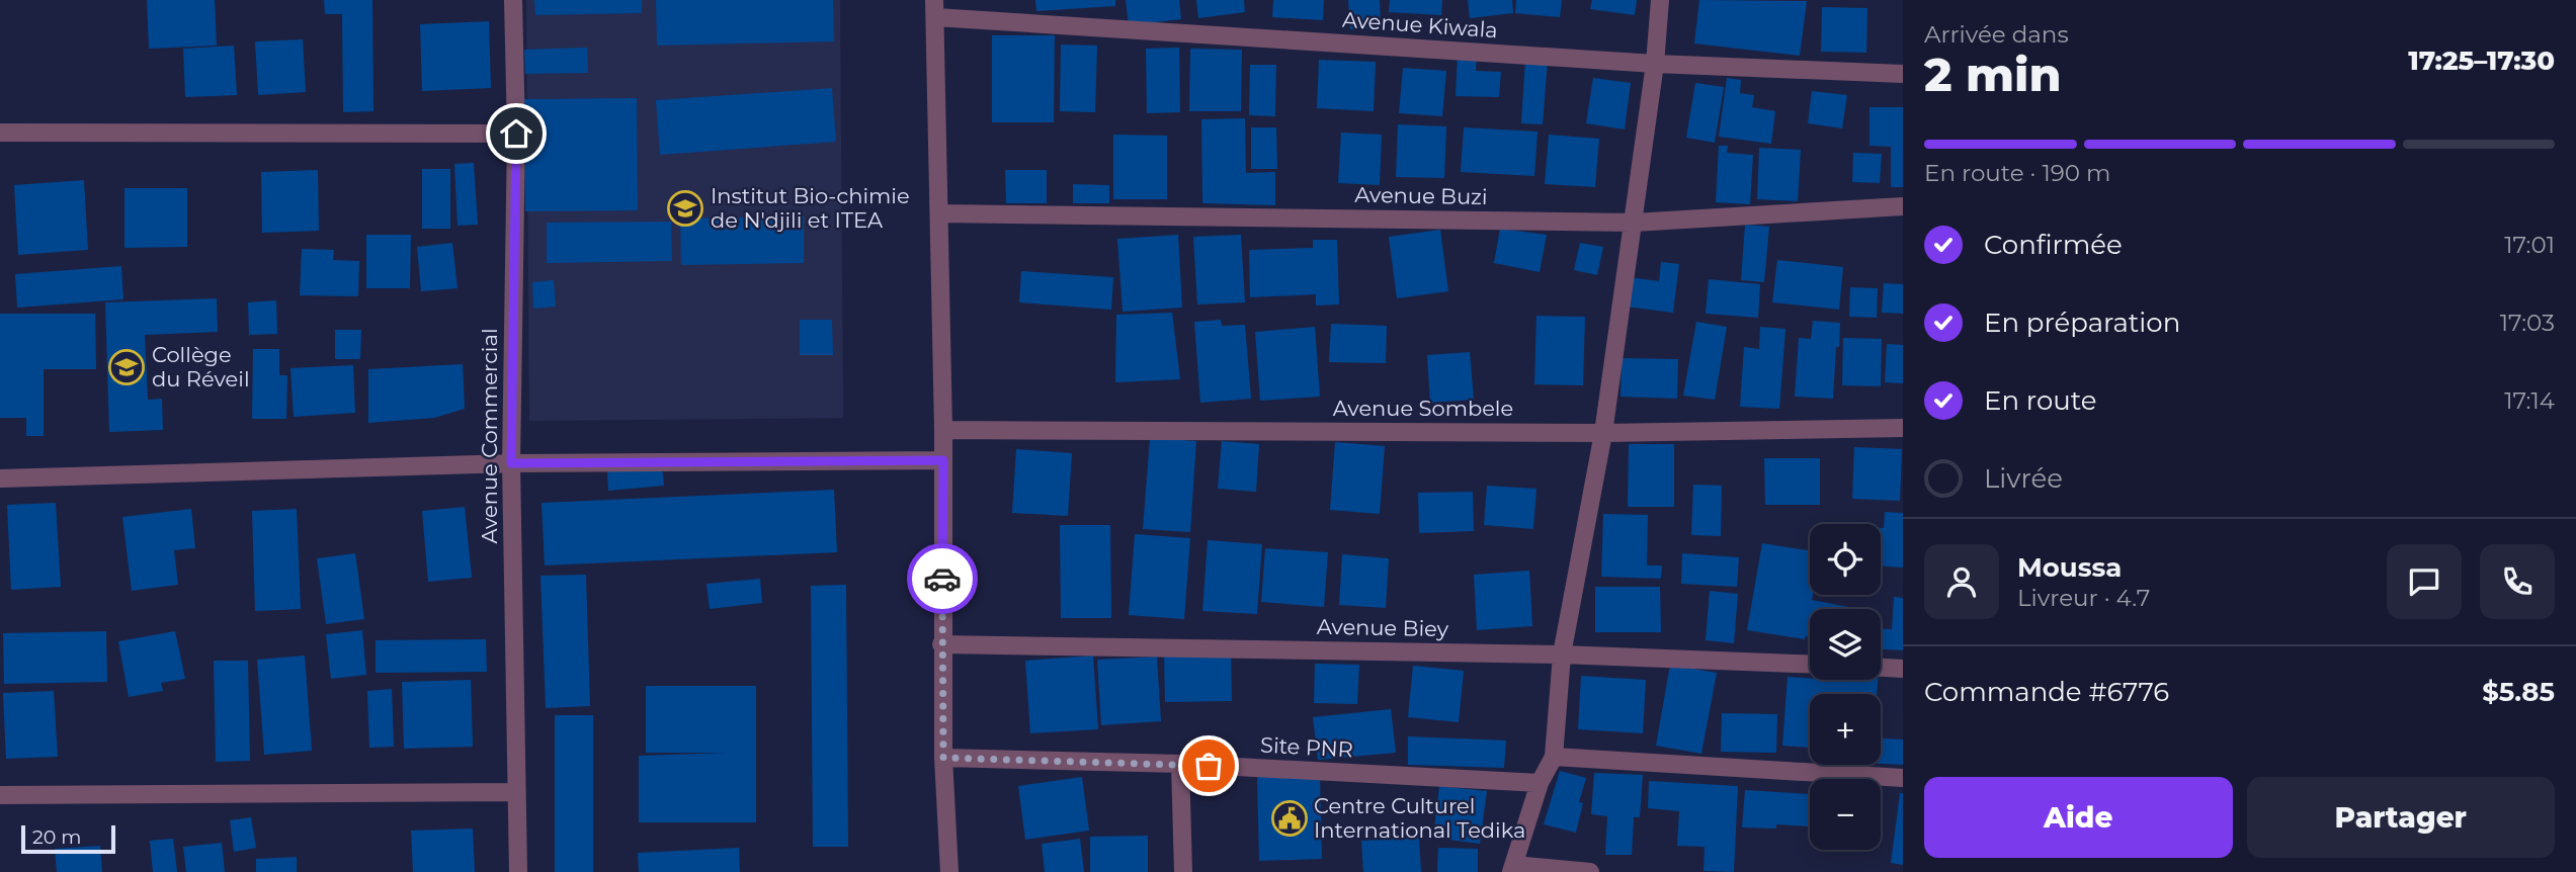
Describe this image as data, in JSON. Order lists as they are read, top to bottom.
{
  "streets": {
    "street": [
      "Avenue Kiwala",
      "Avenue Buzi",
      "Avenue Sombele",
      "Avenue Commercial",
      "Avenue Biey",
      "Site PNR"
    ]
  },
  "places": {
    "school or university": ["Institut Bio-chimie de N'djili et ITEA", "Collège du Réveil"],
    "public building": ["Centre Culturel International Tedika"]
  },
  "scale_bar": "20 m",
  "page": {
    "heading": ["2 min", "Arrivée dans", "17:25–17:30"],
    "panel": [
      "Moussa",
      "Livreur · 4.7",
      "Commande #6776",
      "$5.85"
    ],
    "bar": "En route · 190 m",
    "list": [
      ["Confirmée", "17:01"],
      ["En préparation", "17:03"],
      ["En route", "17:14"],
      "Livrée"
    ],
    "map_buttons": ["+", "−"],
    "buttons": ["Aide", "Partager"],
    "scale": "20 m"
  }
}
